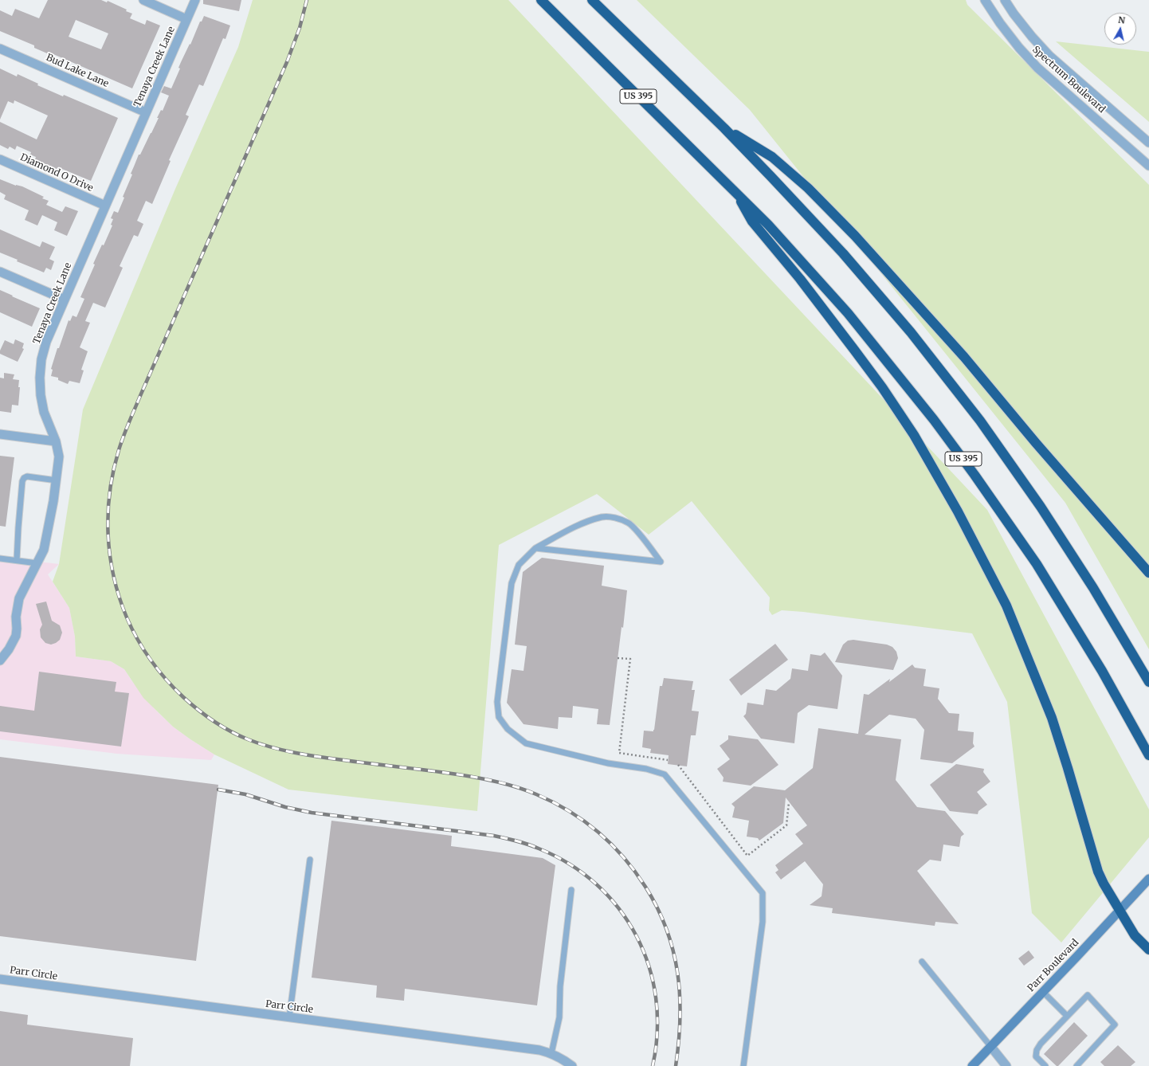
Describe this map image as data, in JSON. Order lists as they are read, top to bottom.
{
  "streets": {
    "highway": ["US 395"],
    "main road": ["Parr Boulevard"],
    "street": [
      "Tenaya Creek Lane",
      "Bud Lake Lane",
      "Spectrum Boulevard",
      "Diamond O Drive",
      "Parr Circle"
    ]
  },
  "crossings": [
    ["Tenaya Creek Lane", "Bud Lake Lane"],
    ["Tenaya Creek Lane", "Diamond O Drive"]
  ],
  "north": "top"
}
